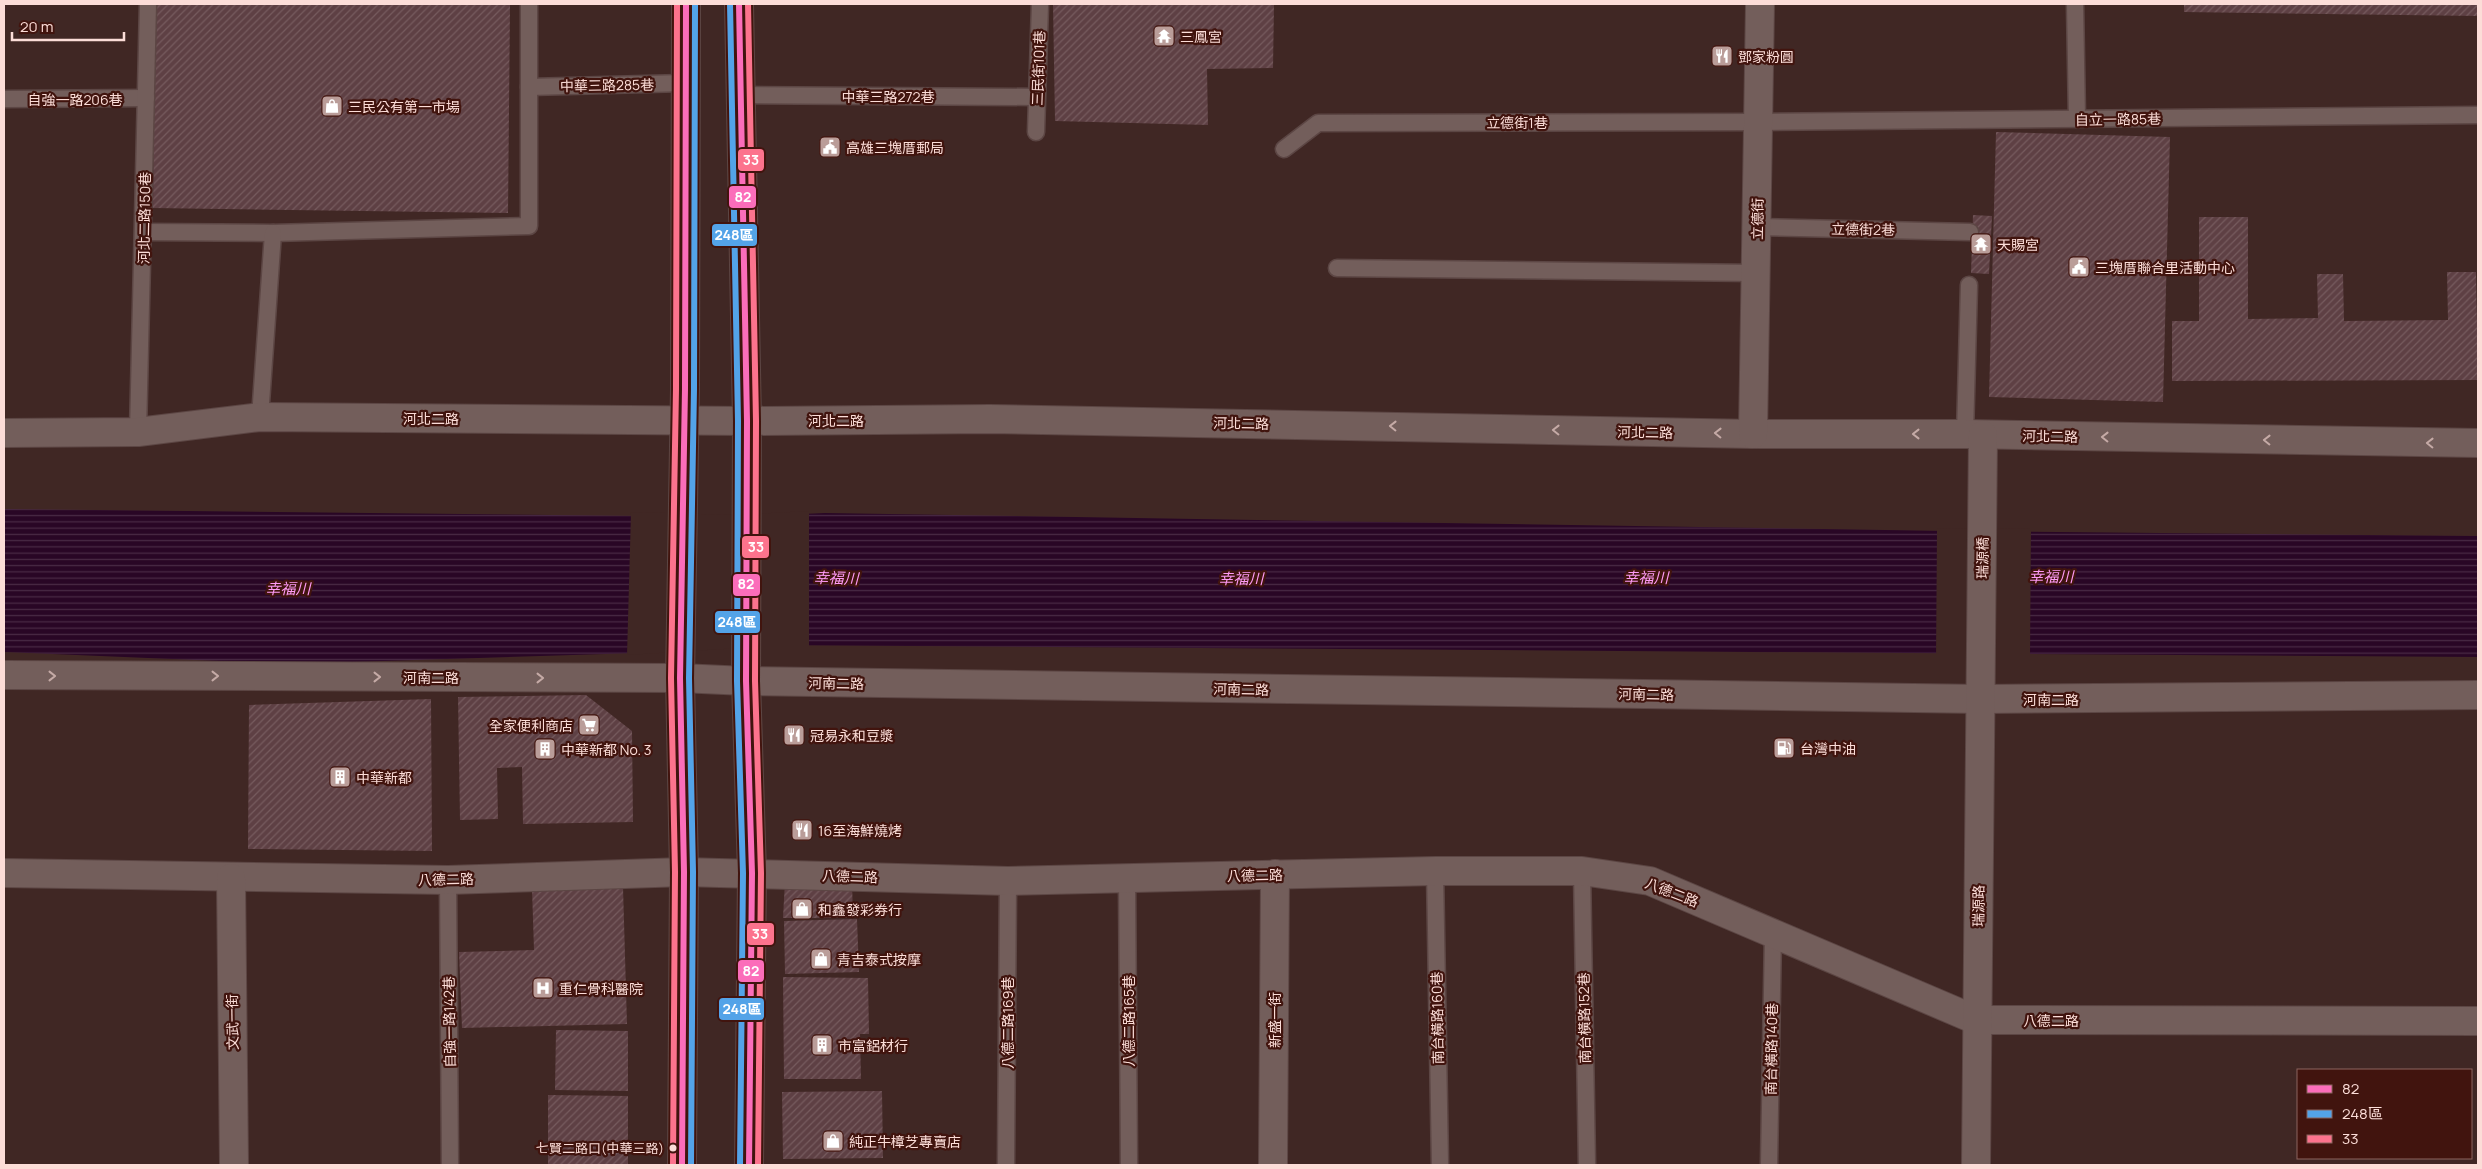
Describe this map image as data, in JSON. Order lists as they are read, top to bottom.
{
  "streets": {
    "street": [
      "立德街",
      "河北二路",
      "瑞源橋",
      "河南二路",
      "八德二路",
      "瑞源路",
      "新盛一街",
      "文武一街"
    ],
    "lane": [
      "三民街101巷",
      "中華三路285巷",
      "中華三路272巷",
      "自強一路206巷",
      "自立一路85巷",
      "立德街1巷",
      "河北二路150巷",
      "立德街2巷",
      "南台橫路160巷",
      "南台橫路152巷",
      "八德二路165巷",
      "自強一路142巷",
      "八德二路169巷",
      "南台橫路140巷"
    ]
  },
  "crossings": [
    ["三民街101巷", "中華三路272巷"],
    ["自強一路206巷", "河北二路150巷"],
    ["自立一路85巷", "立德街1巷"],
    ["自立一路85巷", "立德街"],
    ["立德街1巷", "立德街"],
    ["河北二路150巷", "河北二路"],
    ["立德街", "立德街2巷"],
    ["立德街", "河北二路"],
    ["河北二路", "瑞源橋"],
    ["瑞源橋", "瑞源路"],
    ["河南二路", "瑞源路"],
    ["八德二路", "瑞源路"],
    ["八德二路", "南台橫路160巷"],
    ["八德二路", "南台橫路152巷"],
    ["八德二路", "新盛一街"],
    ["八德二路", "八德二路165巷"],
    ["八德二路", "文武一街"],
    ["八德二路", "自強一路142巷"],
    ["八德二路", "八德二路169巷"],
    ["八德二路", "南台橫路140巷"]
  ],
  "one_way": ["河北二路"],
  "water": ["幸福川"],
  "places": {
    "temple": ["三鳳宮", "天賜宮"],
    "restaurant": ["鄧家粉圓", "冠易永和豆漿", "16至海鮮燒烤"],
    "shop": [
      "三民公有第一市場",
      "和鑫發彩券行",
      "青吉泰式按摩",
      "純正牛樟芝專賣店"
    ],
    "public building": ["高雄三塊厝郵局", "三塊厝聯合里活動中心"],
    "supermarket": ["全家便利商店"],
    "fuel station": ["台灣中油"],
    "building": ["中華新都 No. 3", "中華新都", "市富鋁材行"],
    "hospital": ["重仁骨科醫院"],
    "other": ["七賢二路口(中華三路)"]
  },
  "lines": ["transit line 82", "transit line 248區", "transit line 33"],
  "legend": ["82", "248區", "33"],
  "scale_bar": "20 m"
}
